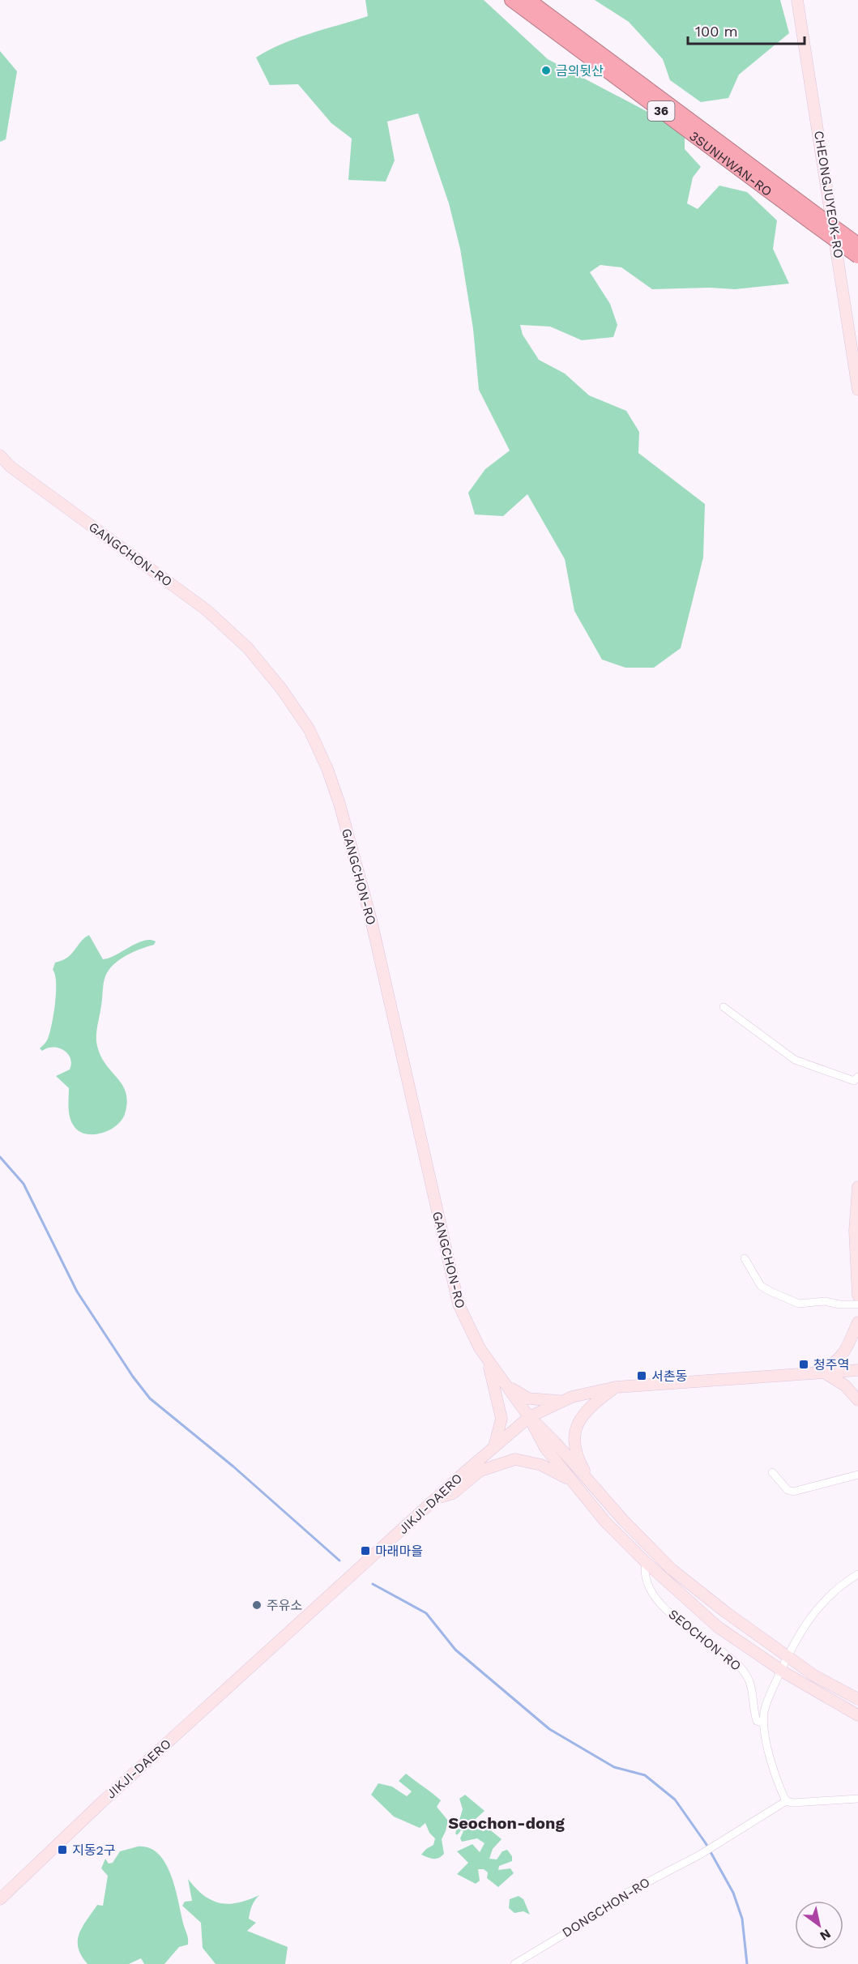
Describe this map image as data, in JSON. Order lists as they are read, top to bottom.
{
  "streets": {
    "highway": ["36", "3SUNHWAN-RO"],
    "main road": ["CHEONGJUYEOK-RO", "GANGCHON-RO", "JIKJI-DAERO"],
    "street": ["SEOCHON-RO", "DONGCHON-RO"]
  },
  "crossings": [
    ["GANGCHON-RO", "JIKJI-DAERO"],
    ["SEOCHON-RO", "DONGCHON-RO"]
  ],
  "districts": ["Seochon-dong"],
  "places": {
    "other": ["금의뒷산", "주유소"],
    "transit": [
      "청주역",
      "서촌동",
      "마래마을",
      "지동2구"
    ]
  },
  "scale_bar": "100 m",
  "north": "bottom right"
}
